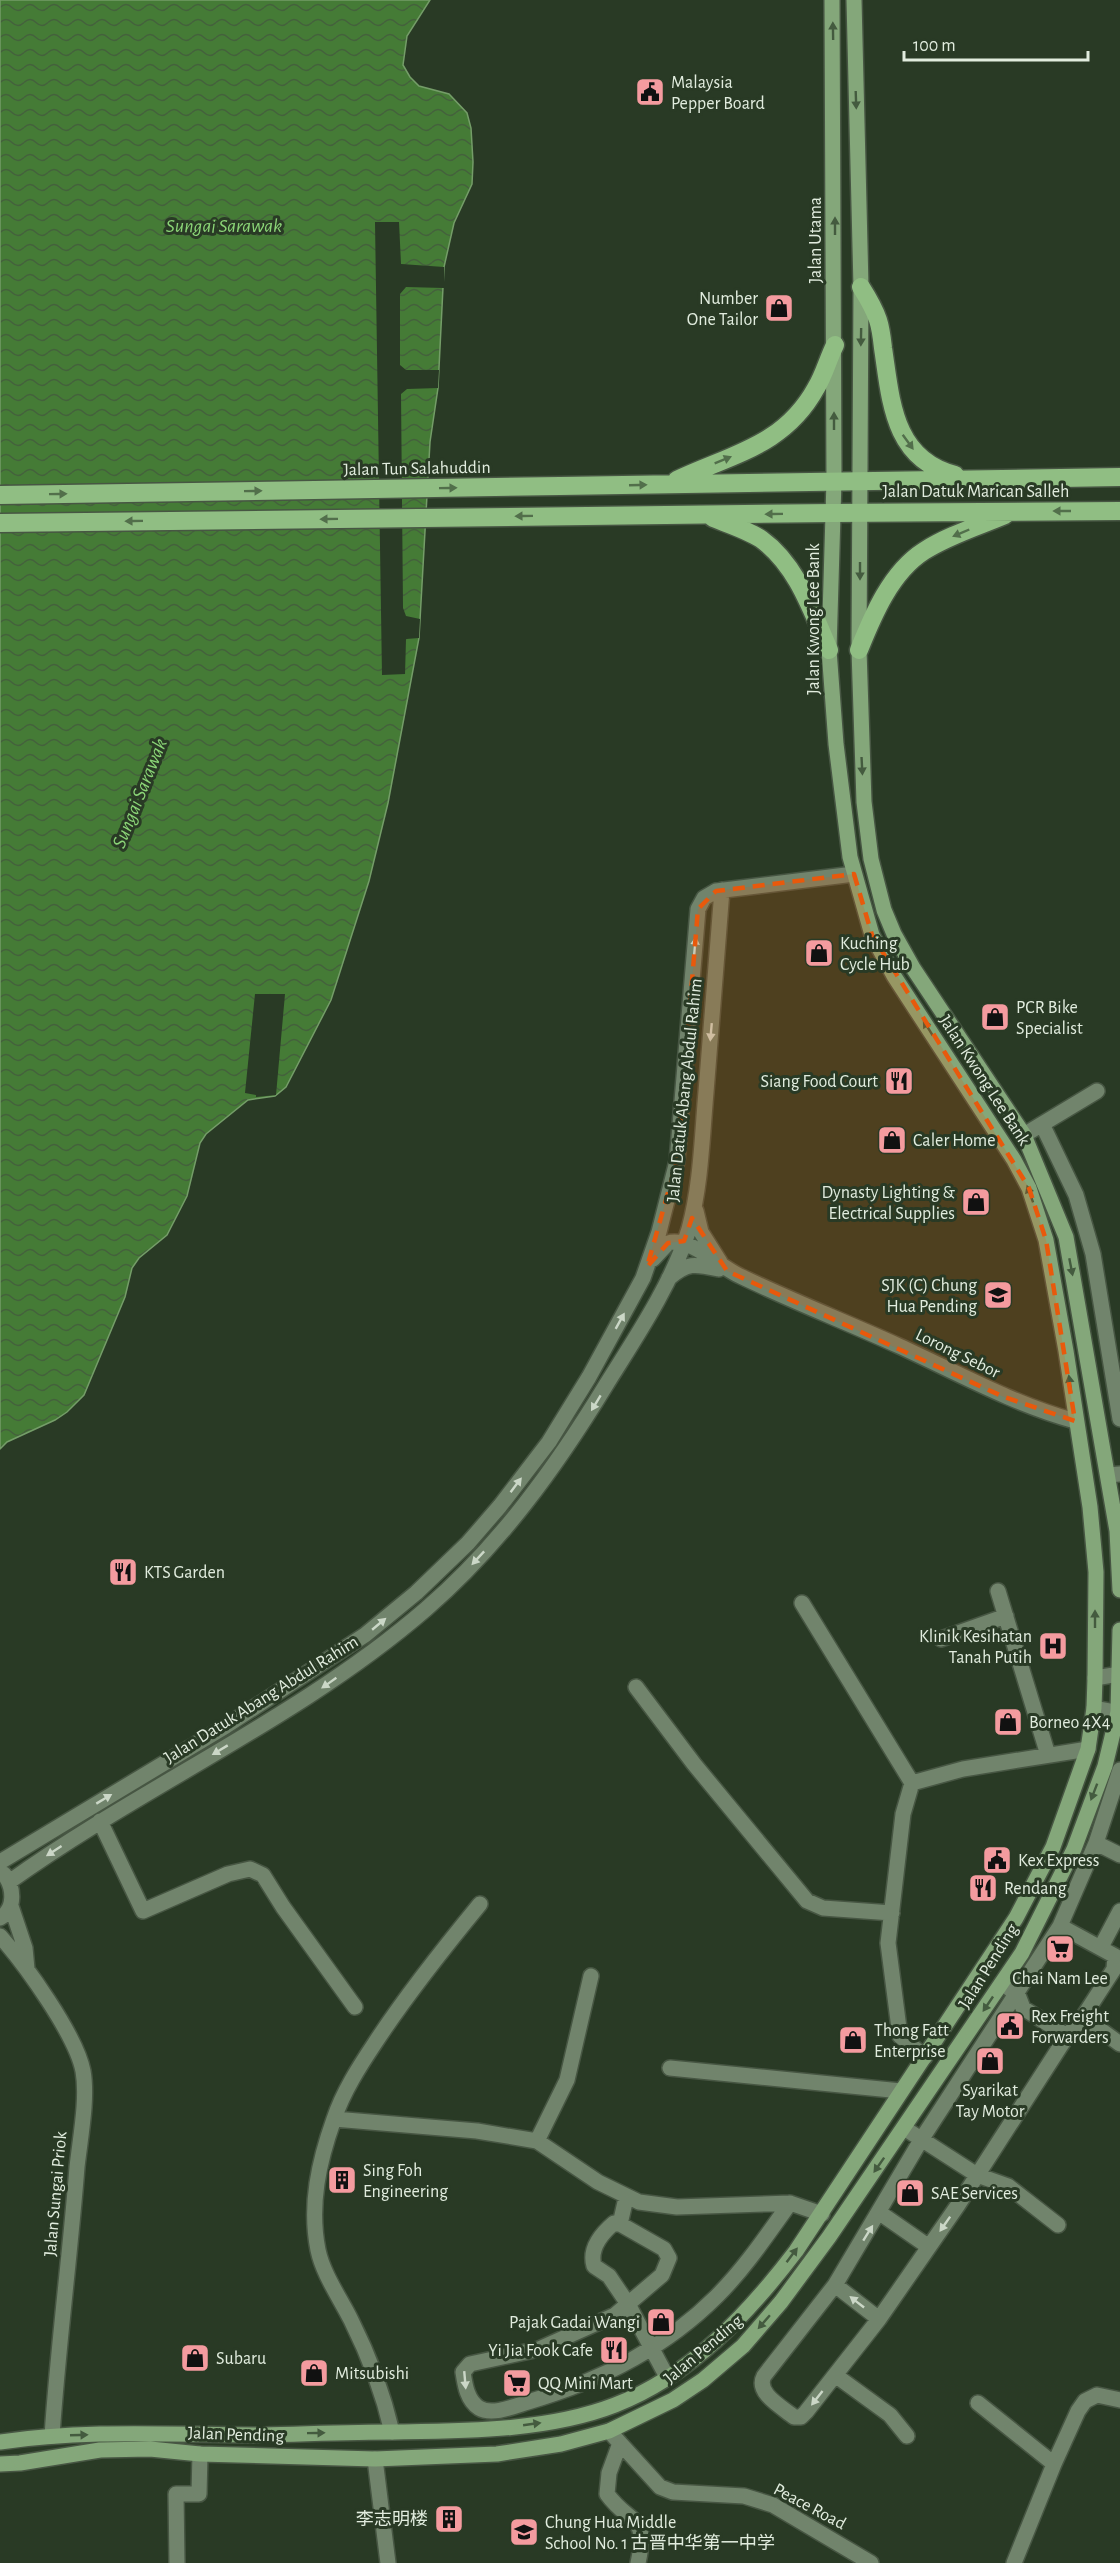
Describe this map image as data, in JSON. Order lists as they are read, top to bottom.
{
  "streets": {
    "highway": ["Jalan Tun Salahuddin", "Jalan Datuk Marican Salleh"],
    "main road": ["Jalan Utama", "Jalan Kwong Lee Bank", "Jalan Pending"],
    "street": [
      "Jalan Datuk Abang Abdul Rahim",
      "Lorong Sebor",
      "Jalan Sungai Priok",
      "Peace Road"
    ]
  },
  "crossings": [
    ["Jalan Utama", "Jalan Tun Salahuddin"],
    ["Jalan Utama", "Jalan Datuk Marican Salleh"],
    ["Jalan Utama", "Jalan Kwong Lee Bank"],
    ["Jalan Tun Salahuddin", "Jalan Datuk Marican Salleh"],
    ["Jalan Tun Salahuddin", "Jalan Kwong Lee Bank"],
    ["Jalan Datuk Marican Salleh", "Jalan Kwong Lee Bank"],
    ["Jalan Kwong Lee Bank", "Lorong Sebor"],
    ["Jalan Kwong Lee Bank", "Jalan Pending"],
    ["Jalan Pending", "Jalan Sungai Priok"],
    ["Jalan Pending", "Peace Road"]
  ],
  "water": ["Sungai Sarawak"],
  "places": {
    "public building": ["Malaysia Pepper Board", "Kex Express", "Rex Freight Forwarders"],
    "shop": [
      "Number One Tailor",
      "Kuching Cycle Hub",
      "PCR Bike Specialist",
      "Caler Home",
      "Dynasty Lighting & Electrical Supplies",
      "Borneo 4X4",
      "Thong Fatt Enterprise",
      "Syarikat Tay Motor",
      "SAE Services",
      "Pajak Gadai Wangi",
      "Subaru",
      "Mitsubishi"
    ],
    "restaurant": [
      "Siang Food Court",
      "KTS Garden",
      "Rendang",
      "Yi Jia Fook Cafe"
    ],
    "school or university": ["SJK (C) Chung Hua Pending", "Chung Hua Middle School No. 1 古晋中华第一中学"],
    "hospital": ["Klinik Kesihatan Tanah Putih"],
    "supermarket": ["Chai Nam Lee", "QQ Mini Mart"],
    "building": ["Sing Foh Engineering", "李志明楼"]
  },
  "scale_bar": "100 m"
}
